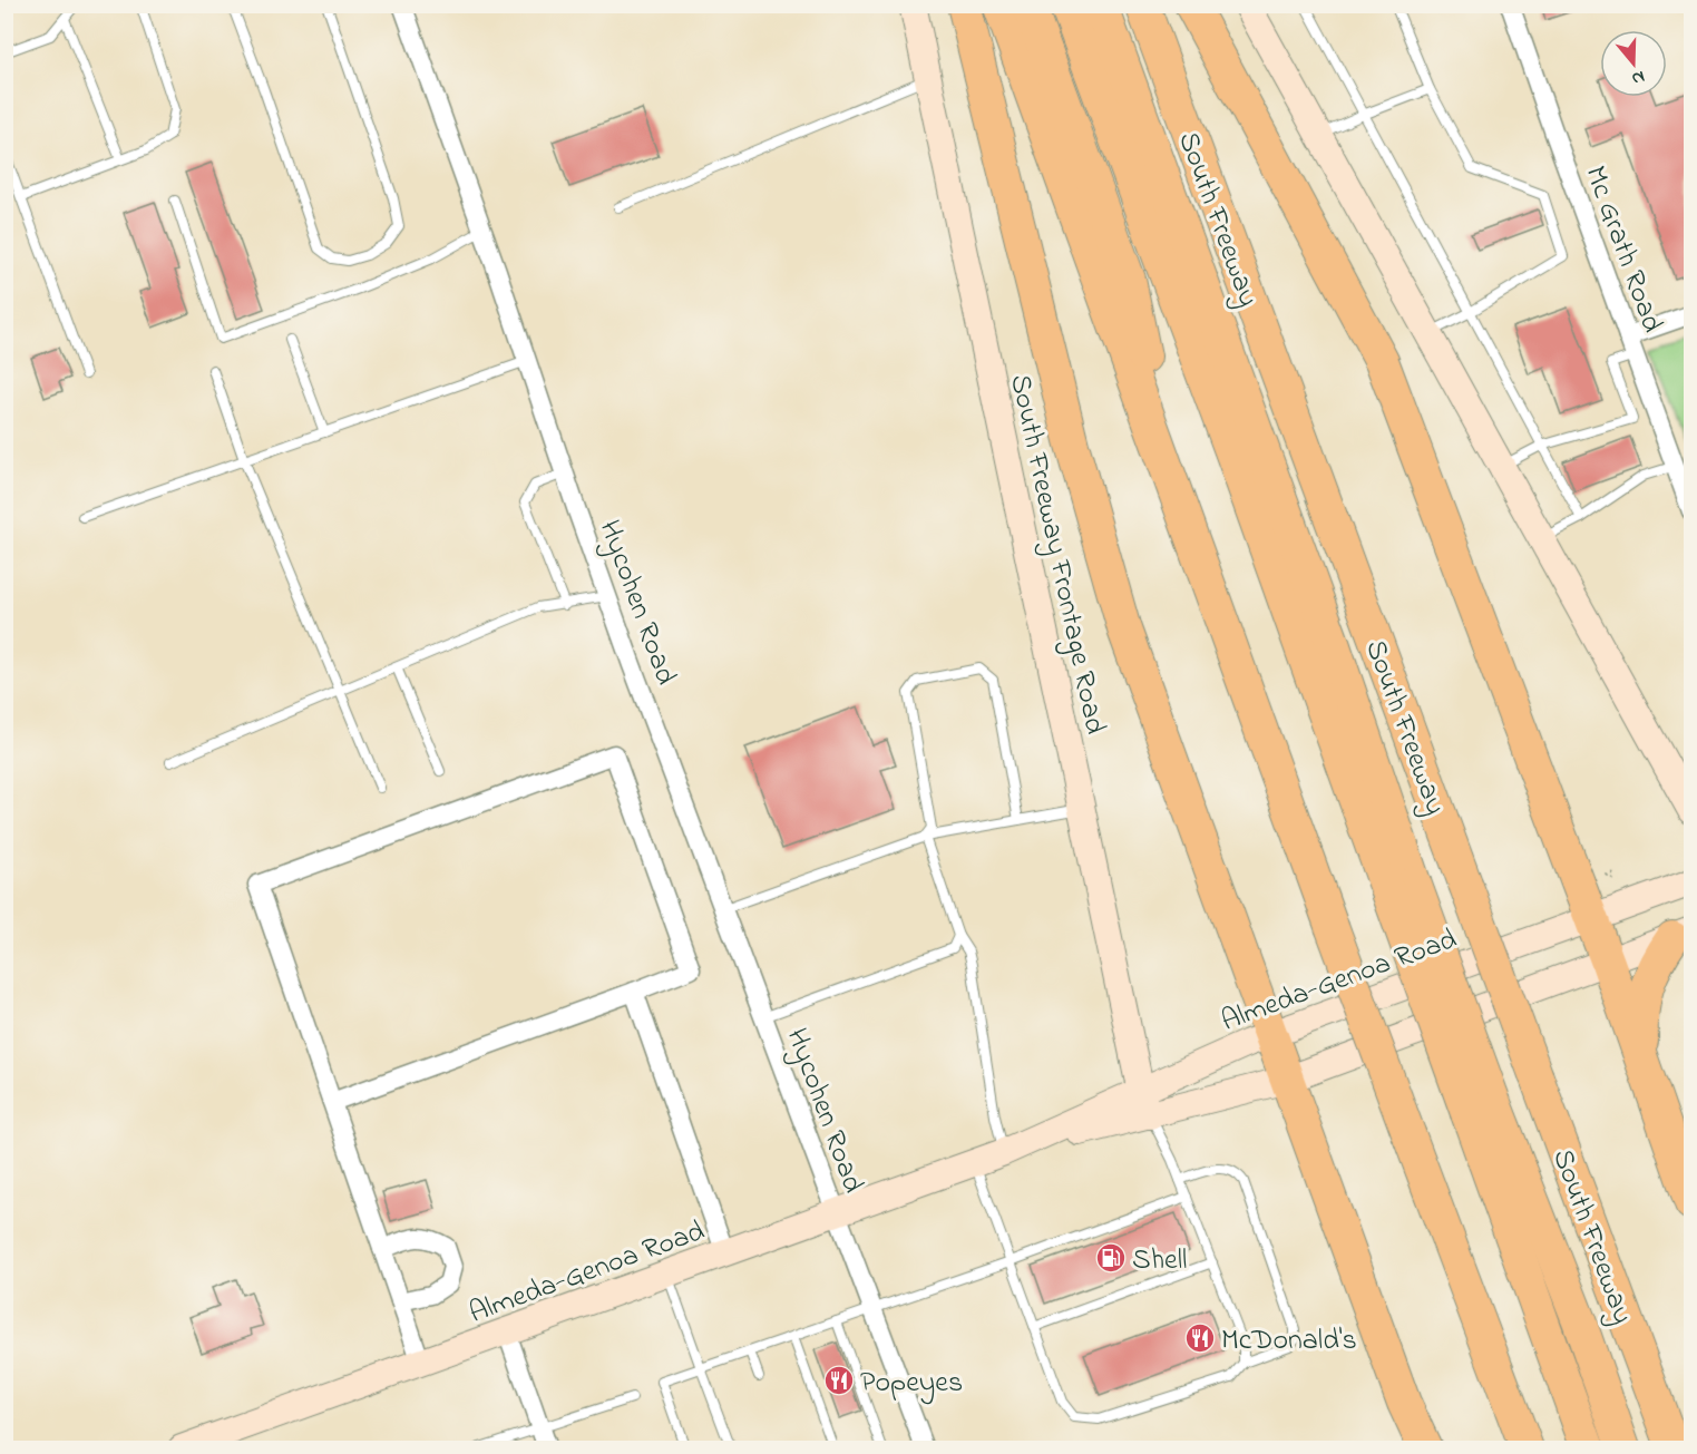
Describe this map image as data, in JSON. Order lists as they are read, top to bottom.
{
  "streets": {
    "highway": ["South Freeway"],
    "main road": ["South Freeway Frontage Road", "Almeda-Genoa Road"],
    "street": ["Mc Grath Road", "Hycohen Road"]
  },
  "crossings": [
    ["South Freeway Frontage Road", "Almeda-Genoa Road"],
    ["Hycohen Road", "Almeda-Genoa Road"]
  ],
  "places": {
    "fuel station": ["Shell"],
    "restaurant": ["McDonald's", "Popeyes"]
  },
  "north": "bottom"
}
